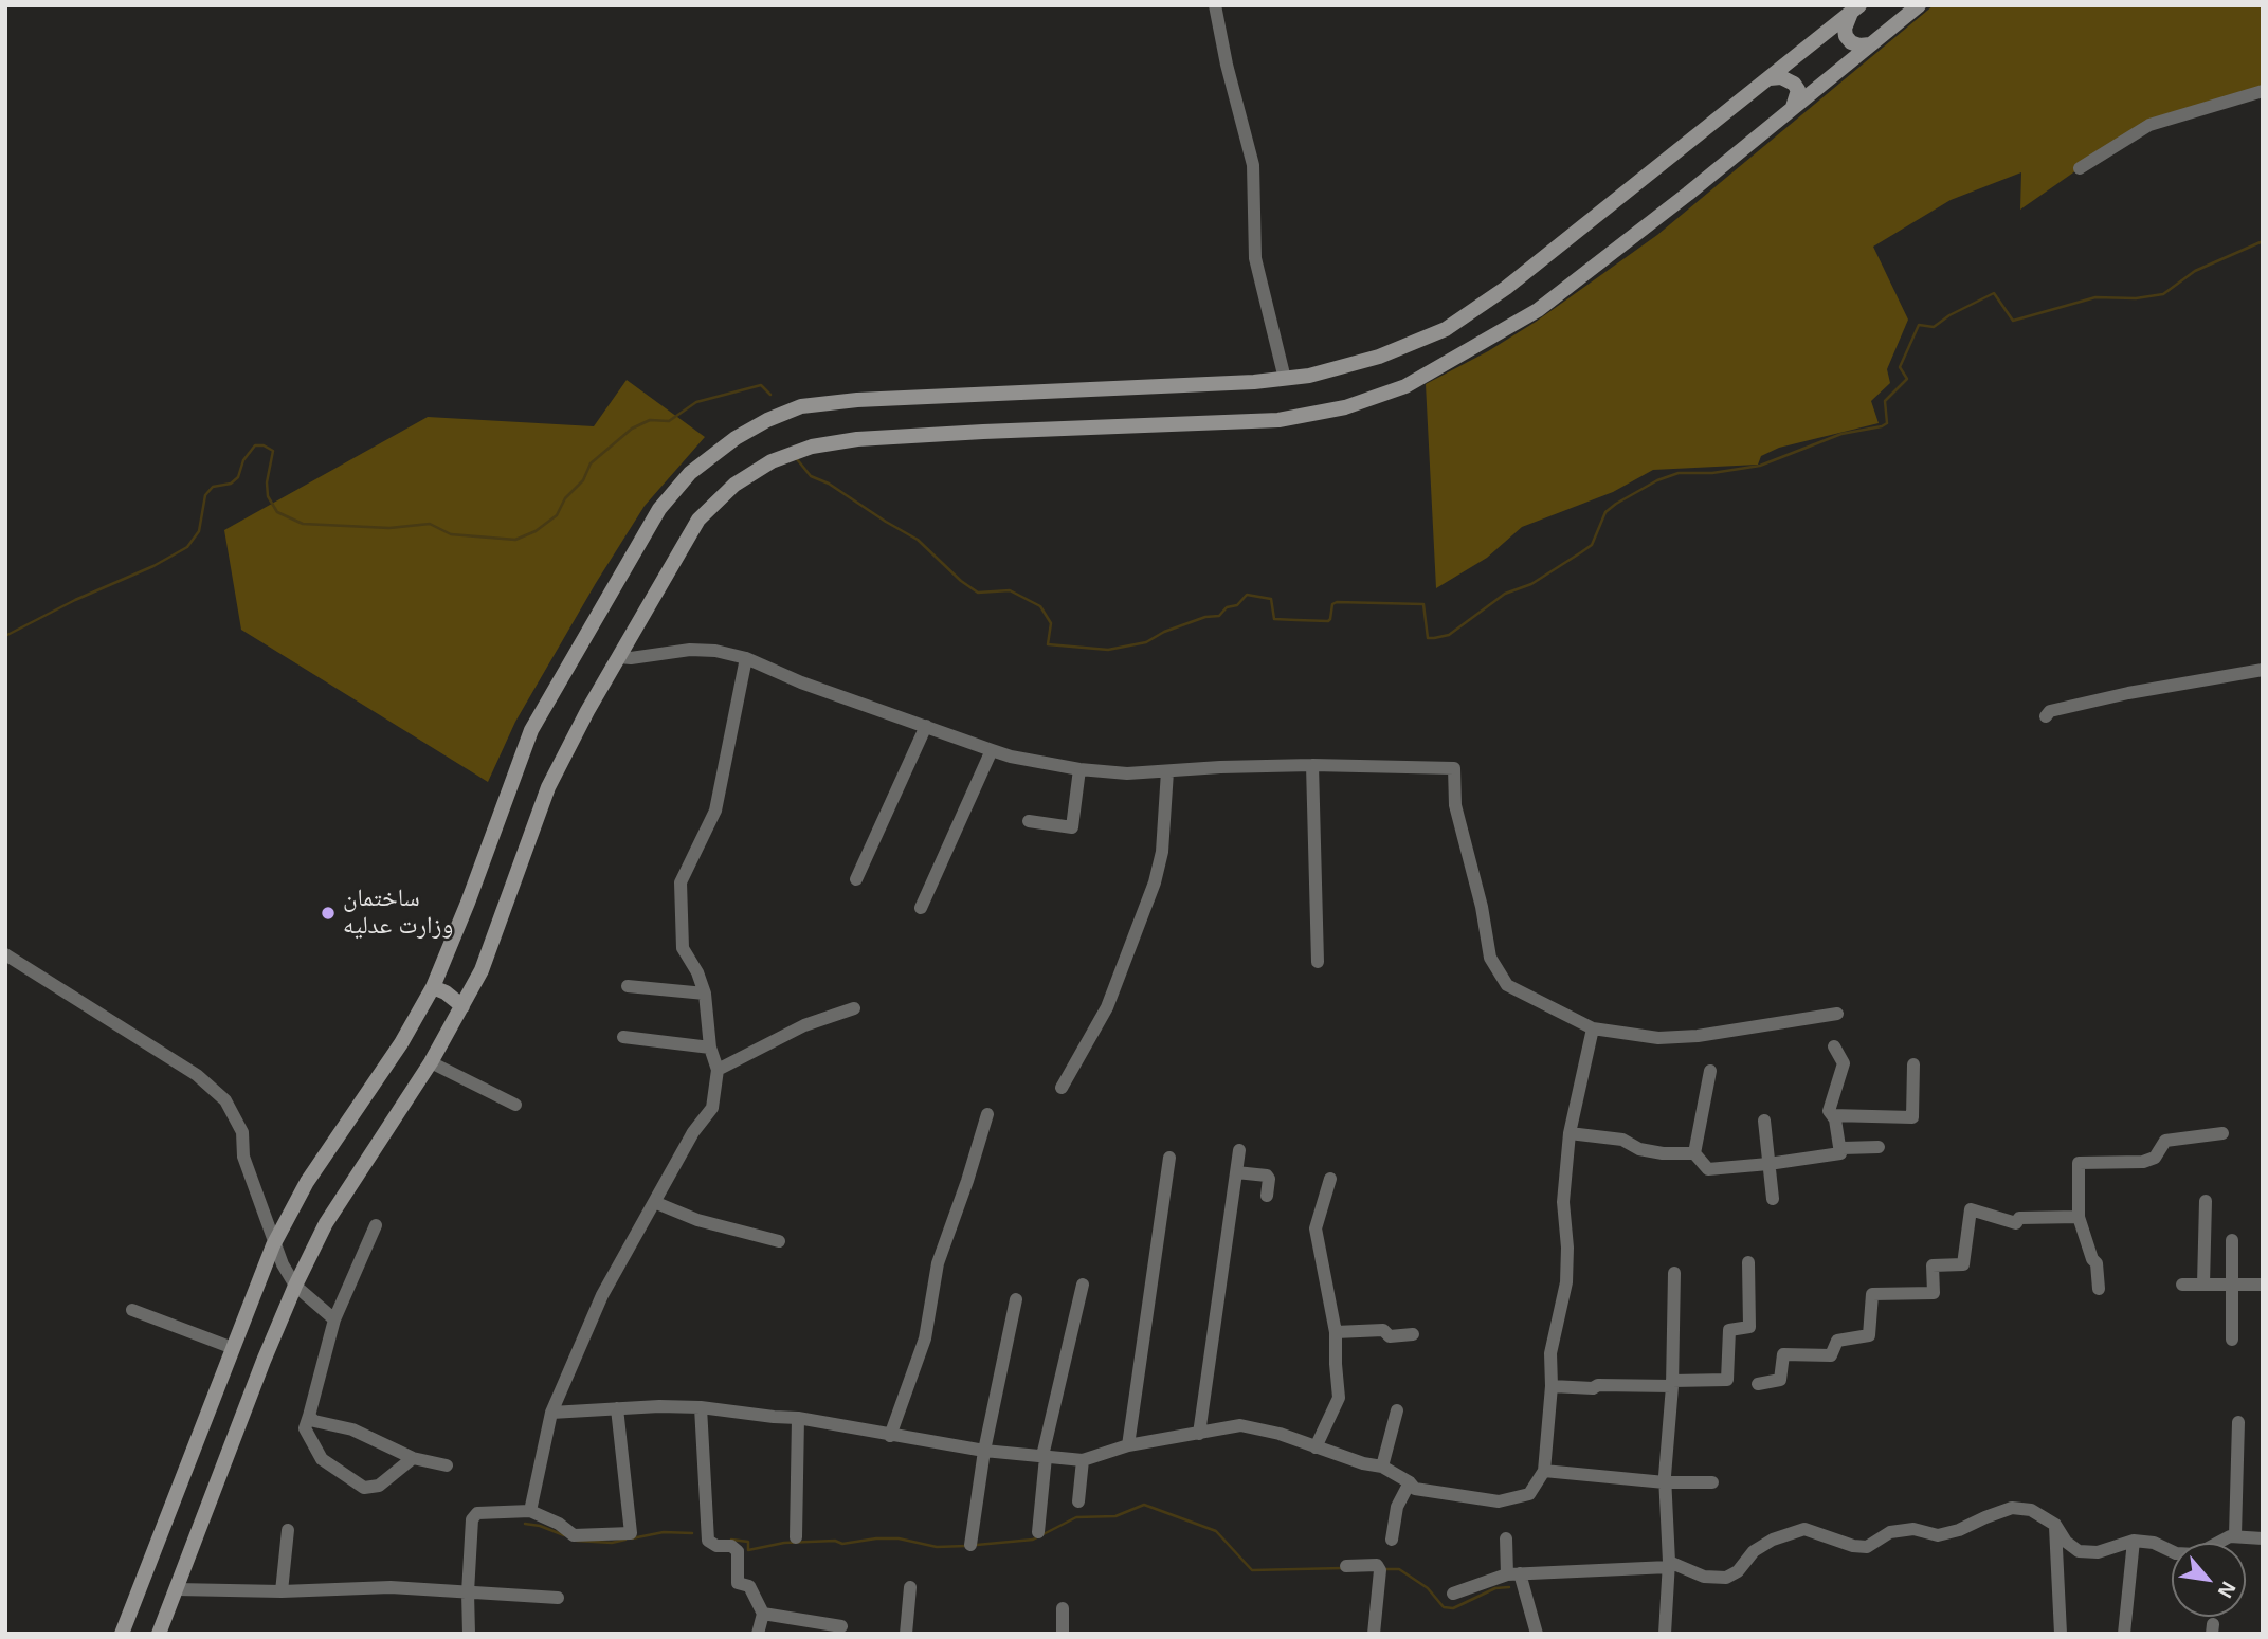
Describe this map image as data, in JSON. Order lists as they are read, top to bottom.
{
  "places": ["ساختمان وزارت عدلیه"],
  "north": "bottom right"
}
